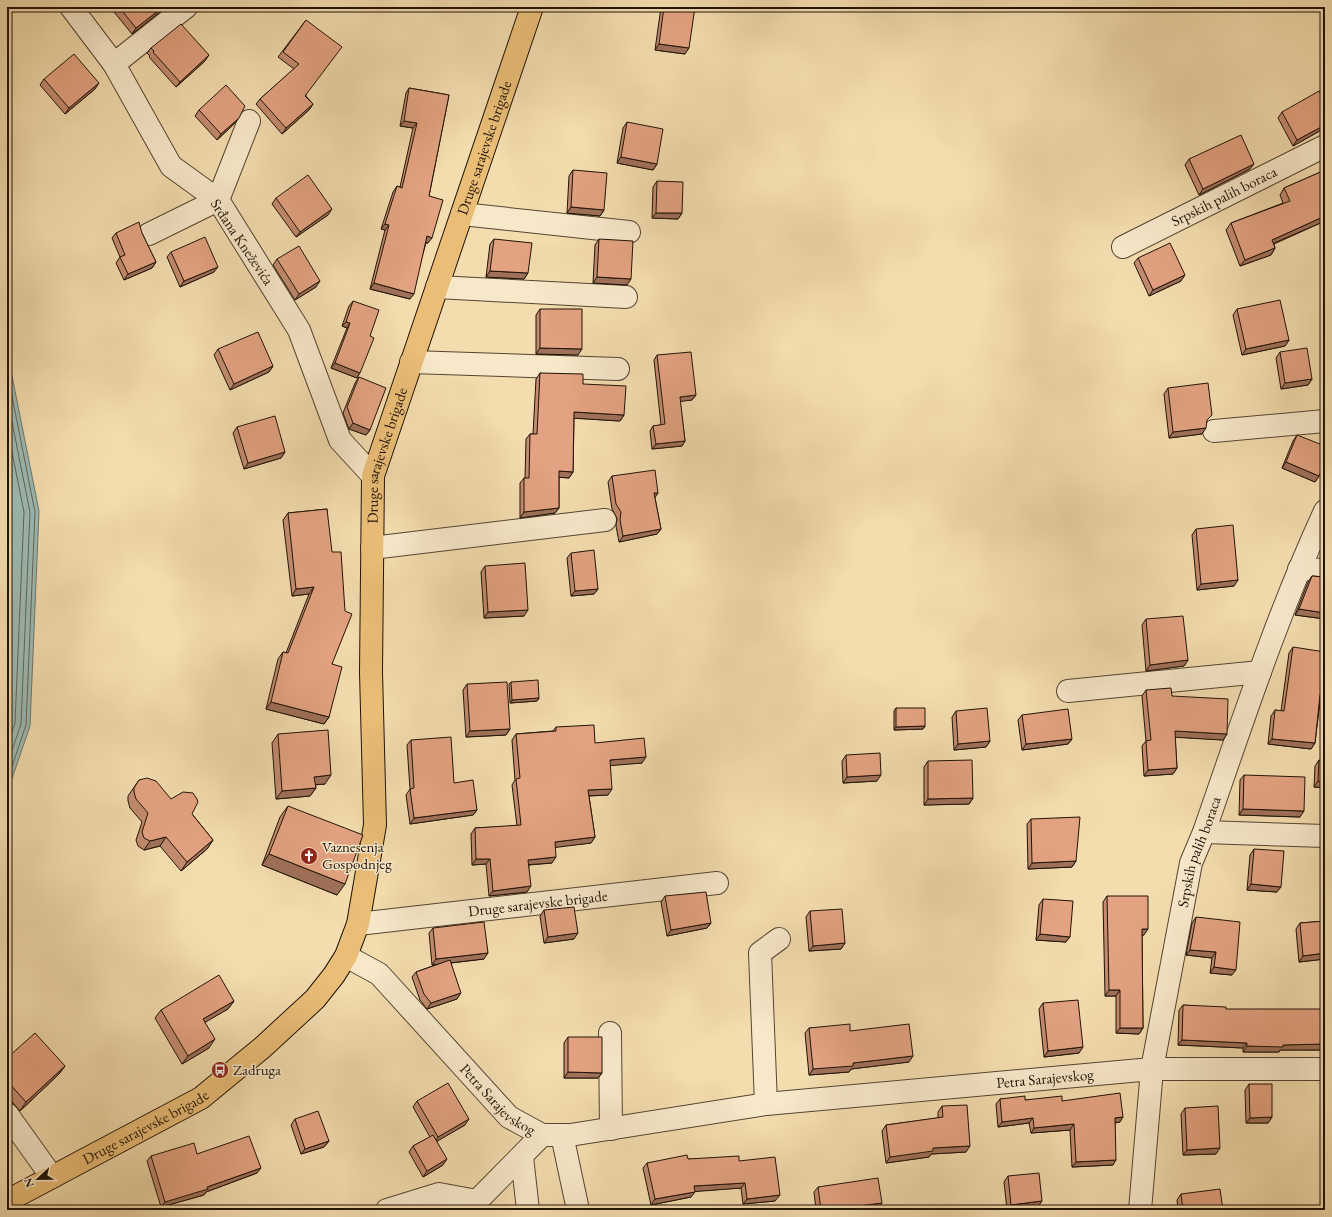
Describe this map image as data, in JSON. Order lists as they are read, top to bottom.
{
  "streets": {
    "main road": ["Druge sarajevske brigade"],
    "street": ["Srpskih palih boraca", "Srđana Kneževića", "Petra Sarajevskog"]
  },
  "crossings": [
    ["Druge sarajevske brigade", "Srđana Kneževića"],
    ["Druge sarajevske brigade", "Petra Sarajevskog"],
    ["Srpskih palih boraca", "Petra Sarajevskog"]
  ],
  "places": {
    "church": ["Vaznesenja Gospodnjeg"],
    "bus stop": ["Zadruga"]
  },
  "north": "left"
}
